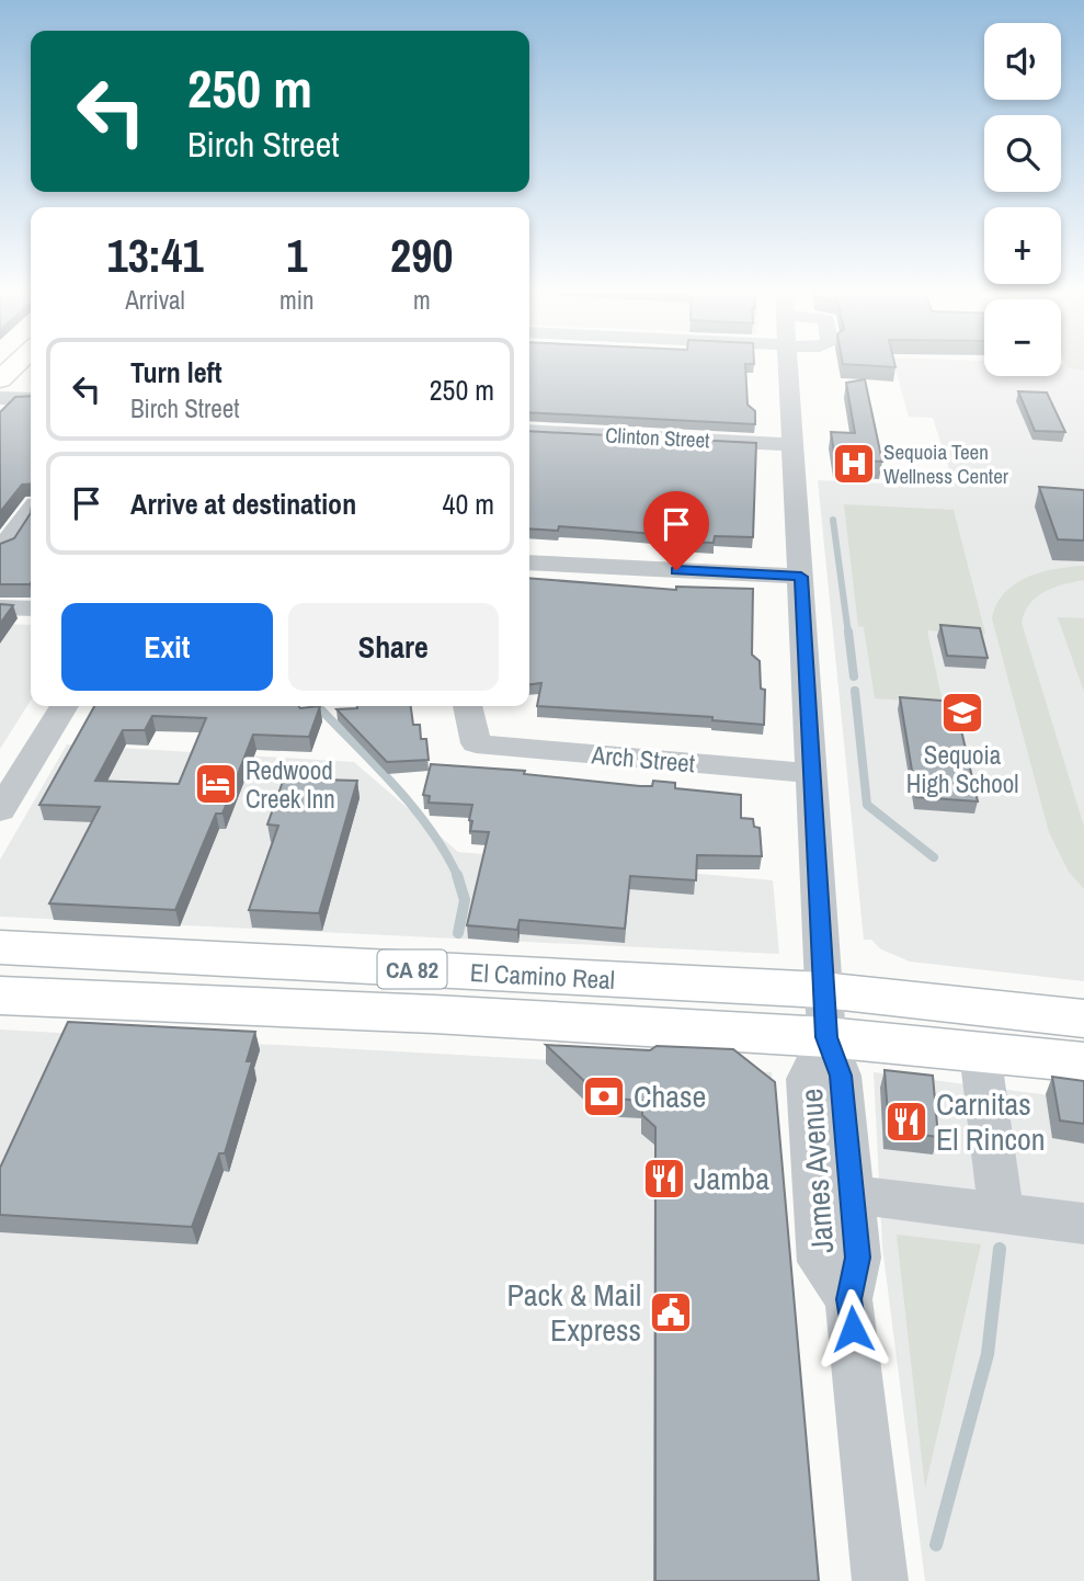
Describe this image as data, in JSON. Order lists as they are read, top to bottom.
{
  "streets": {
    "main road": ["CA 82", "El Camino Real"],
    "street": ["Clinton Street", "Arch Street", "James Avenue"]
  },
  "crossings": [
    ["Clinton Street", "James Avenue"],
    ["Arch Street", "James Avenue"],
    ["El Camino Real", "James Avenue"]
  ],
  "places": {
    "hospital": ["Sequoia Teen Wellness Center"],
    "school or university": ["Sequoia High School"],
    "hotel": ["Redwood Creek Inn"],
    "bank": ["Chase"],
    "restaurant": ["Carnitas El Rincon", "Jamba"],
    "public building": ["Pack & Mail Express"]
  },
  "page": {
    "map_buttons": ["+", "−"],
    "turn": ["250 m", "Birch Street"],
    "eta": [
      "13:41",
      "Arrival",
      "1",
      "min",
      "290",
      "m"
    ],
    "list": [
      {
        "name": "Turn left",
        "note": "Birch Street",
        "value": "250 m"
      },
      {
        "name": "Arrive at destination",
        "value": "40 m"
      }
    ],
    "buttons": ["Exit", "Share"]
  }
}
